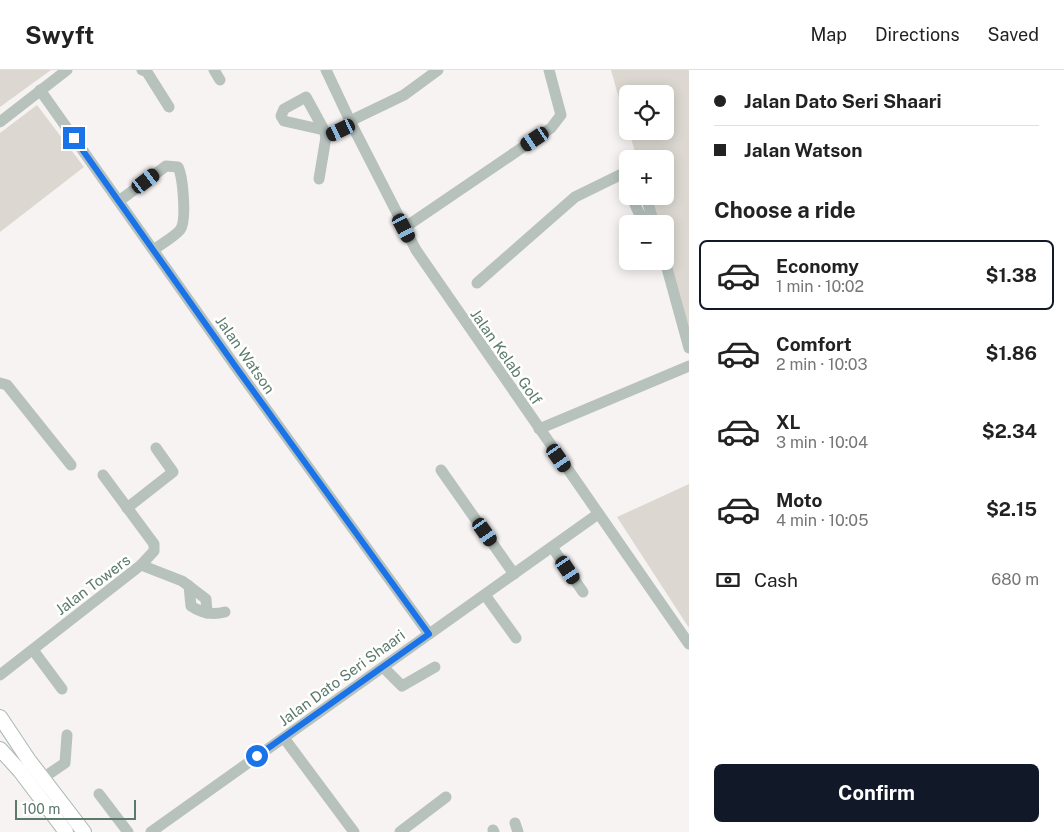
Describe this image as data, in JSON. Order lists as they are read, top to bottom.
{
  "streets": {
    "street": [
      "Jalan Watson",
      "Jalan Kelab Golf",
      "Jalan Towers",
      "Jalan Dato Seri Shaari"
    ]
  },
  "crossings": [
    ["Jalan Watson", "Jalan Dato Seri Shaari"],
    ["Jalan Kelab Golf", "Jalan Dato Seri Shaari"]
  ],
  "scale_bar": "100 m",
  "page": {
    "header": "Swyft",
    "nav": ["Map", "Directions", "Saved"],
    "banner": ["Jalan Dato Seri Shaari", "Jalan Watson"],
    "map_buttons": ["+", "−"],
    "heading": "Choose a ride",
    "list": [
      {
        "name": "Economy",
        "note": "1 min · 10:02",
        "value": "$1.38"
      },
      {
        "name": "Comfort",
        "note": "2 min · 10:03",
        "value": "$1.86"
      },
      {
        "name": "XL",
        "note": "3 min · 10:04",
        "value": "$2.34"
      },
      {
        "name": "Moto",
        "note": "4 min · 10:05",
        "value": "$2.15"
      }
    ],
    "pay": ["Cash", "680 m"],
    "buttons": "Confirm",
    "scale": "100 m"
  }
}
